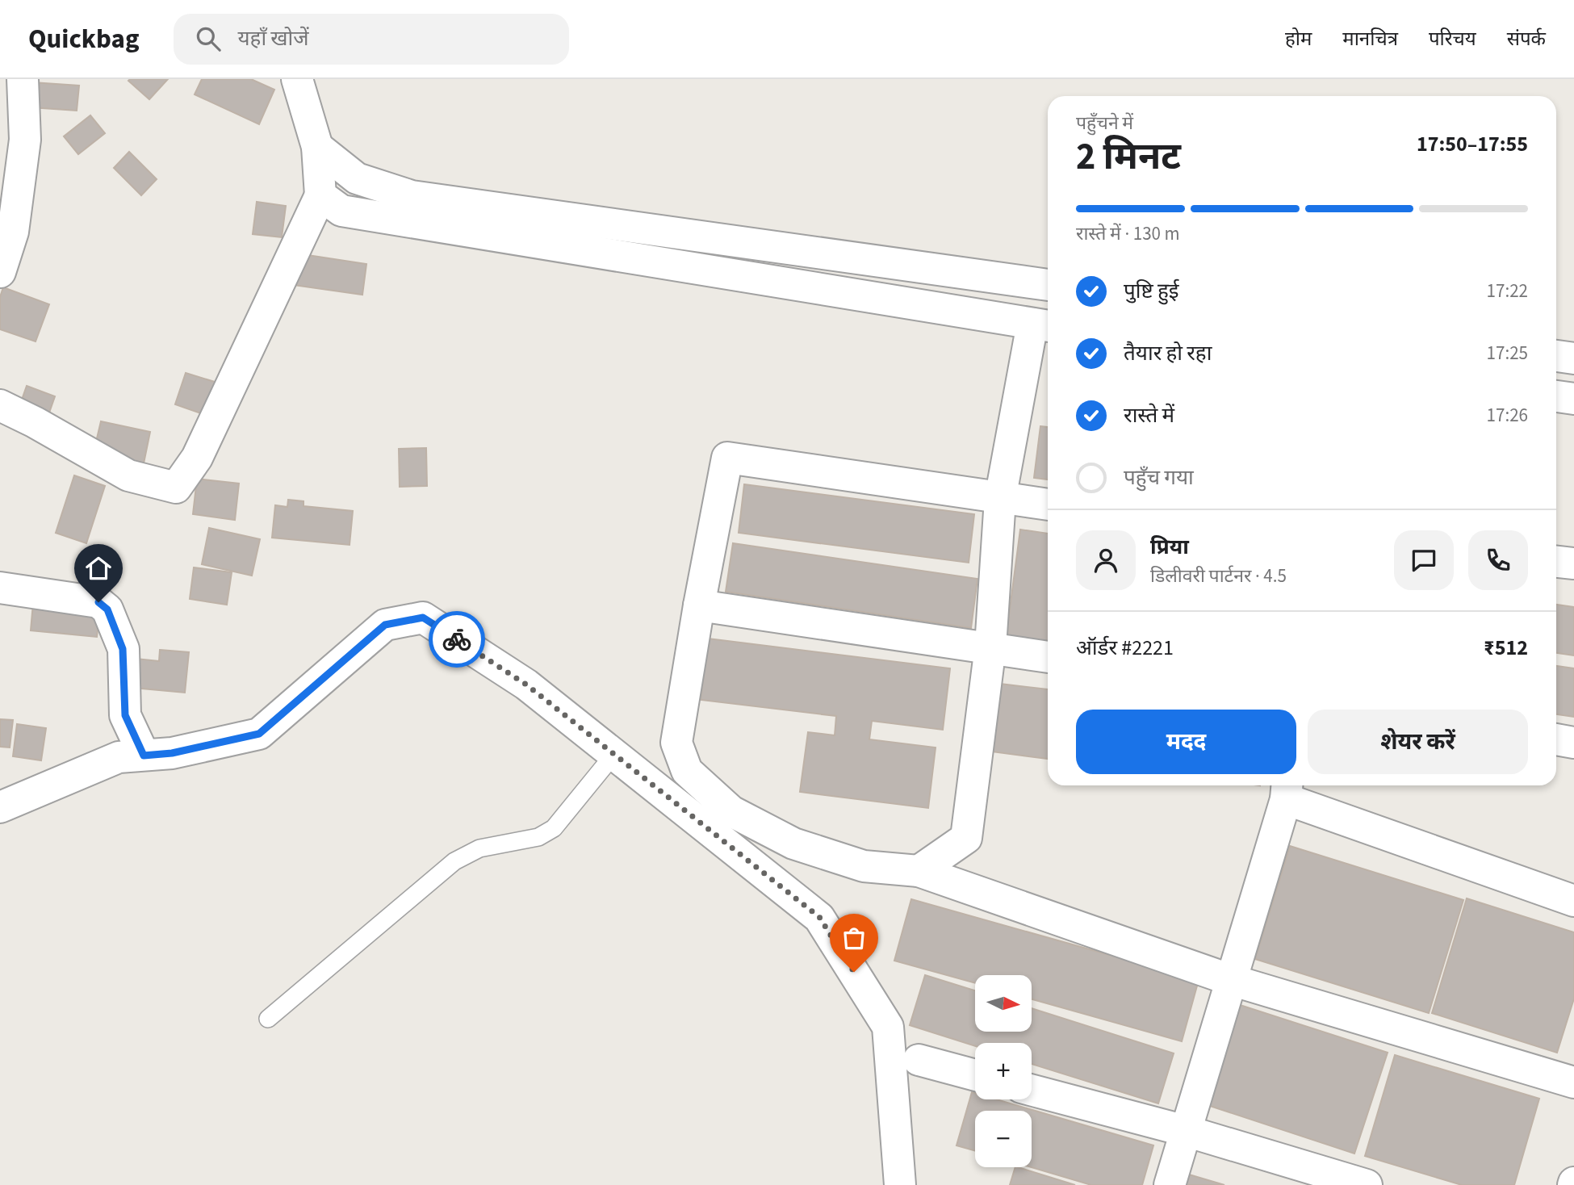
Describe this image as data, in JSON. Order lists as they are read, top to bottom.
{
  "north": "right",
  "page": {
    "header": "Quickbag",
    "search": "यहाँ खोजें",
    "nav": [
      "होम",
      "मानचित्र",
      "परिचय",
      "संपर्क"
    ],
    "heading": ["2 मिनट", "पहुँचने में", "17:50–17:55"],
    "panel": [
      "प्रिया",
      "डिलीवरी पार्टनर · 4.5",
      "ऑर्डर #2221",
      "₹512"
    ],
    "bar": "रास्ते में · 130 m",
    "list": [
      ["पुष्टि हुई", "17:22"],
      ["तैयार हो रहा", "17:25"],
      ["रास्ते में", "17:26"],
      "पहुँच गया"
    ],
    "buttons": ["मदद", "शेयर करें"],
    "map_buttons": ["+", "−"]
  }
}
